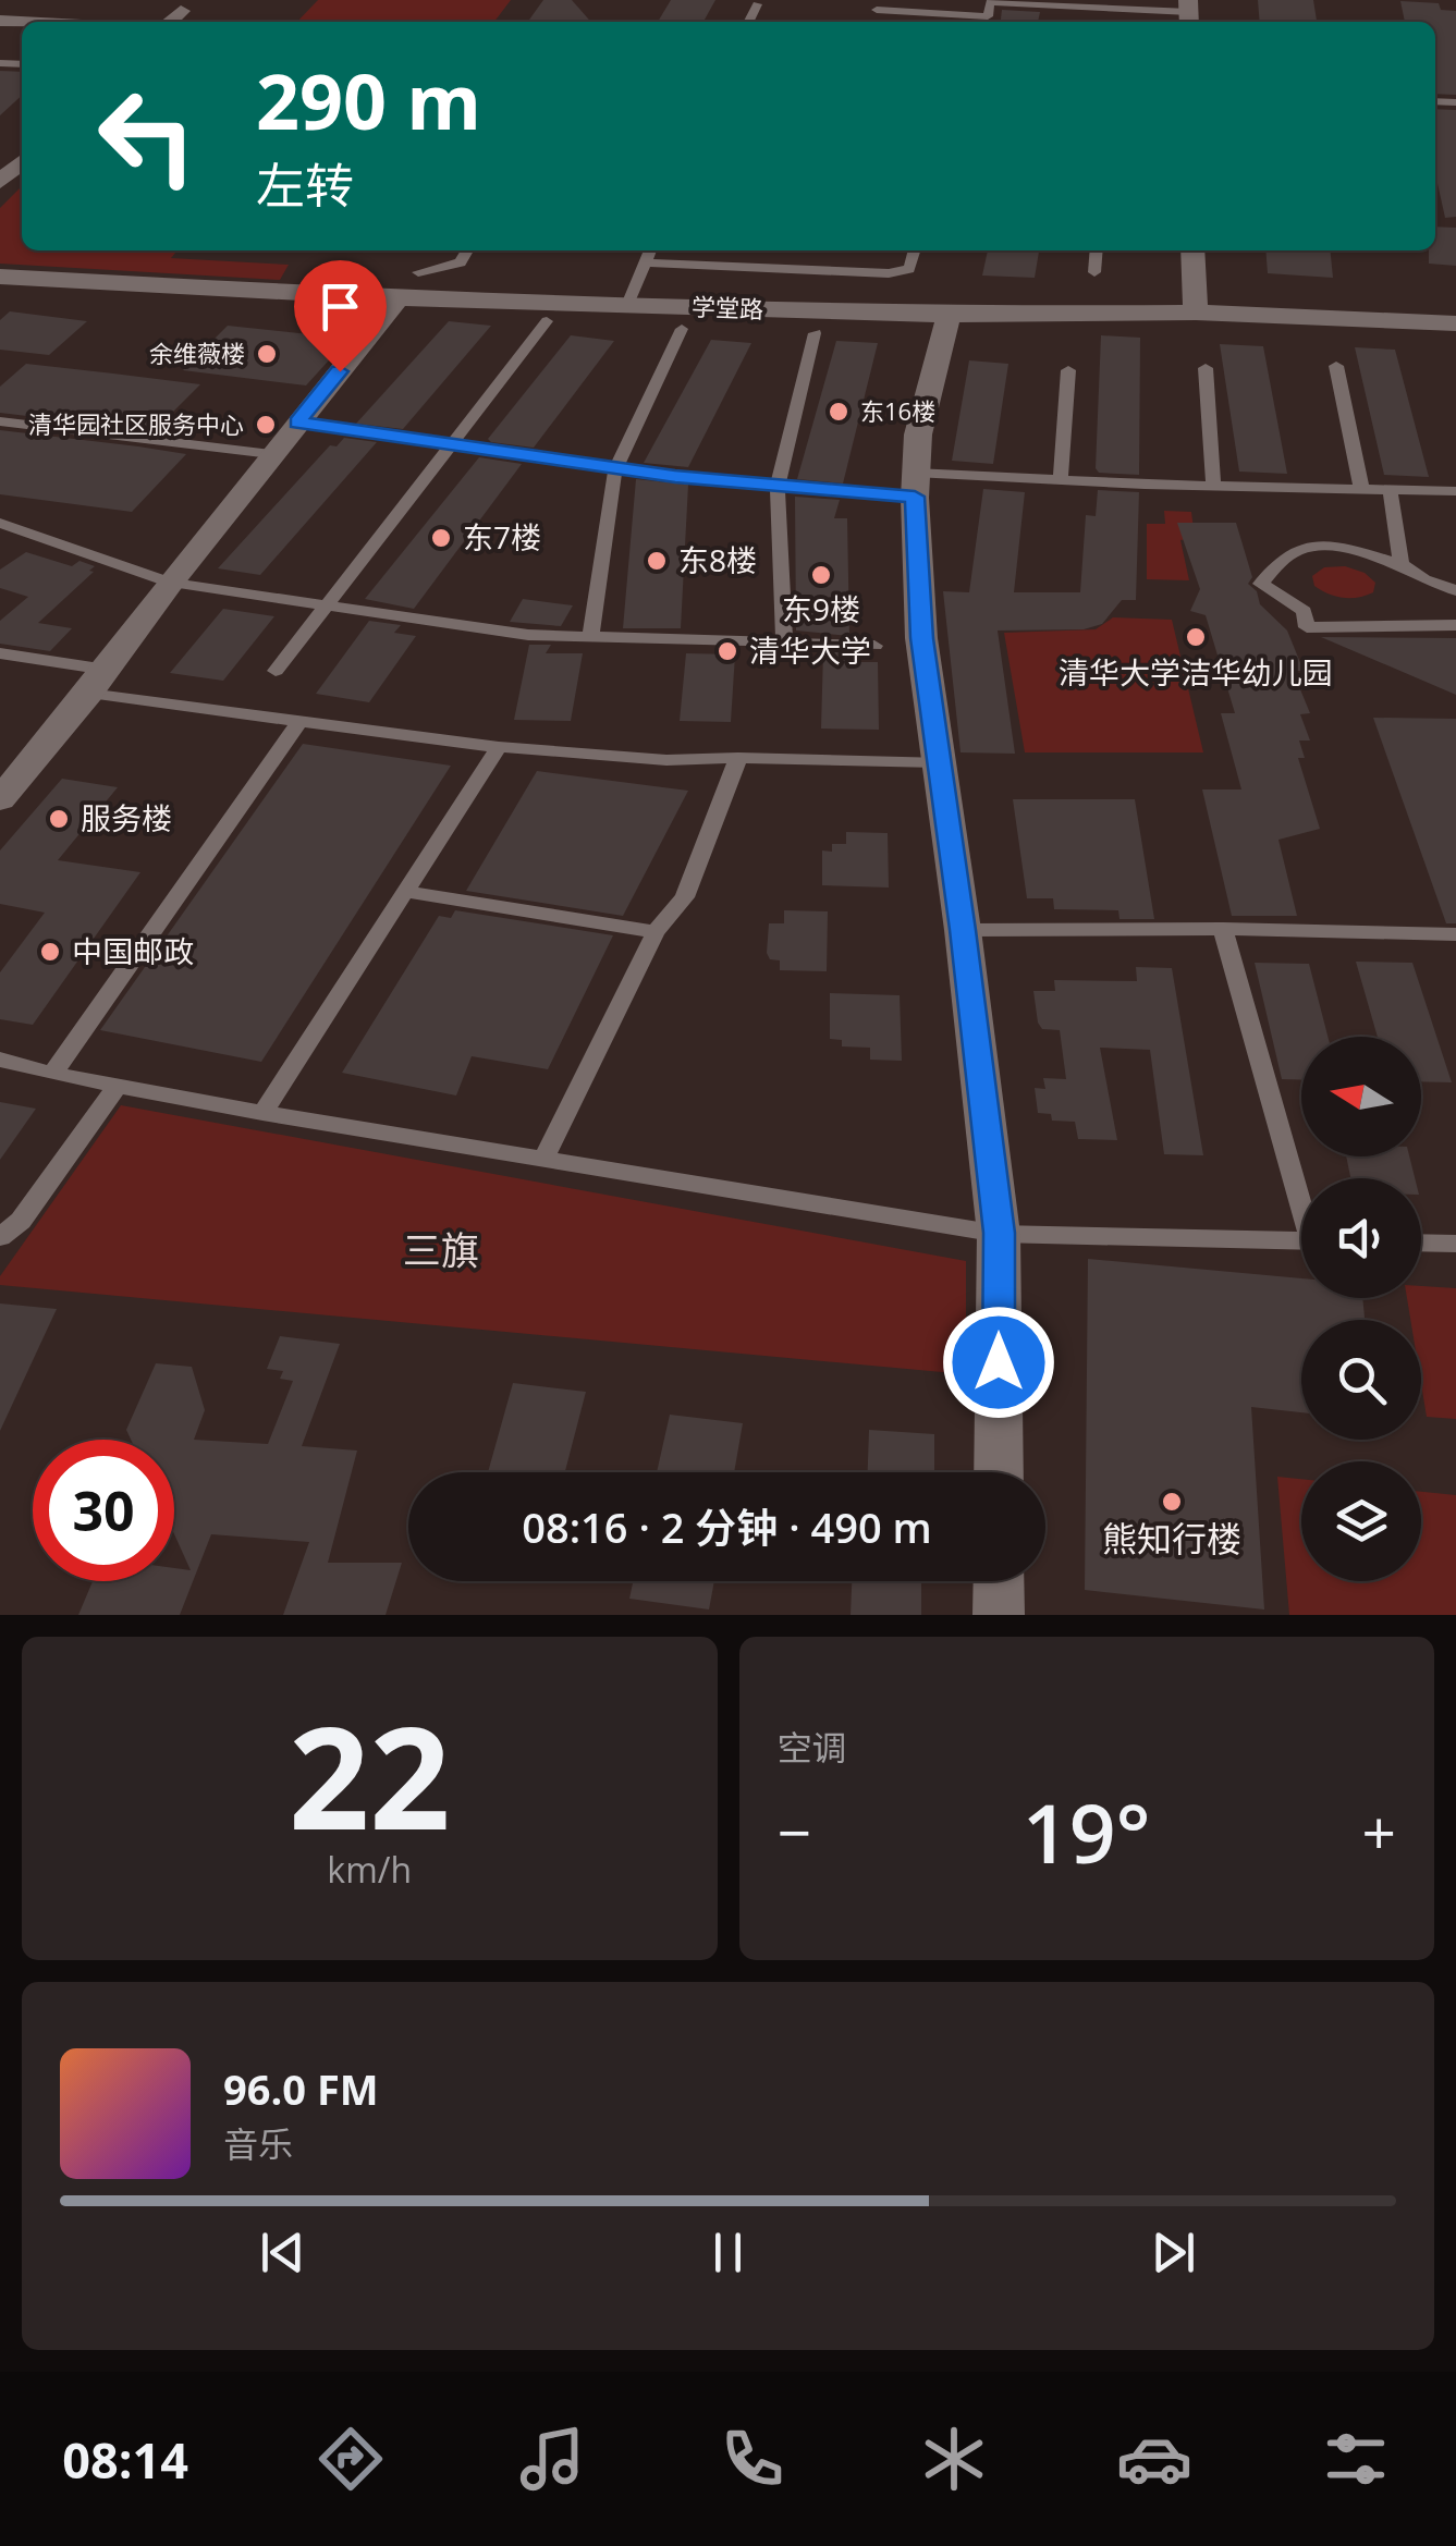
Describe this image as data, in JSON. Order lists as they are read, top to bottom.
{
  "streets": {
    "street": ["学堂路"]
  },
  "districts": ["三旗"],
  "places": [
    "余维薇楼",
    "东16楼",
    "清华园社区服务中心",
    "东7楼",
    "东8楼",
    "东9楼",
    "清华大学洁华幼儿园",
    "清华大学",
    "服务楼",
    "中国邮政",
    "熊知行楼"
  ],
  "north": "left",
  "page": {
    "turn": ["290 m", "左转"],
    "limit": "30",
    "trip": "08:16 · 2 分钟 · 490 m",
    "tile": [
      ["22", "km/h"],
      "空调"
    ],
    "heat": ["−", "19°", "+"],
    "song": ["96.0 FM", "音乐"],
    "tabs": "08:14"
  }
}
